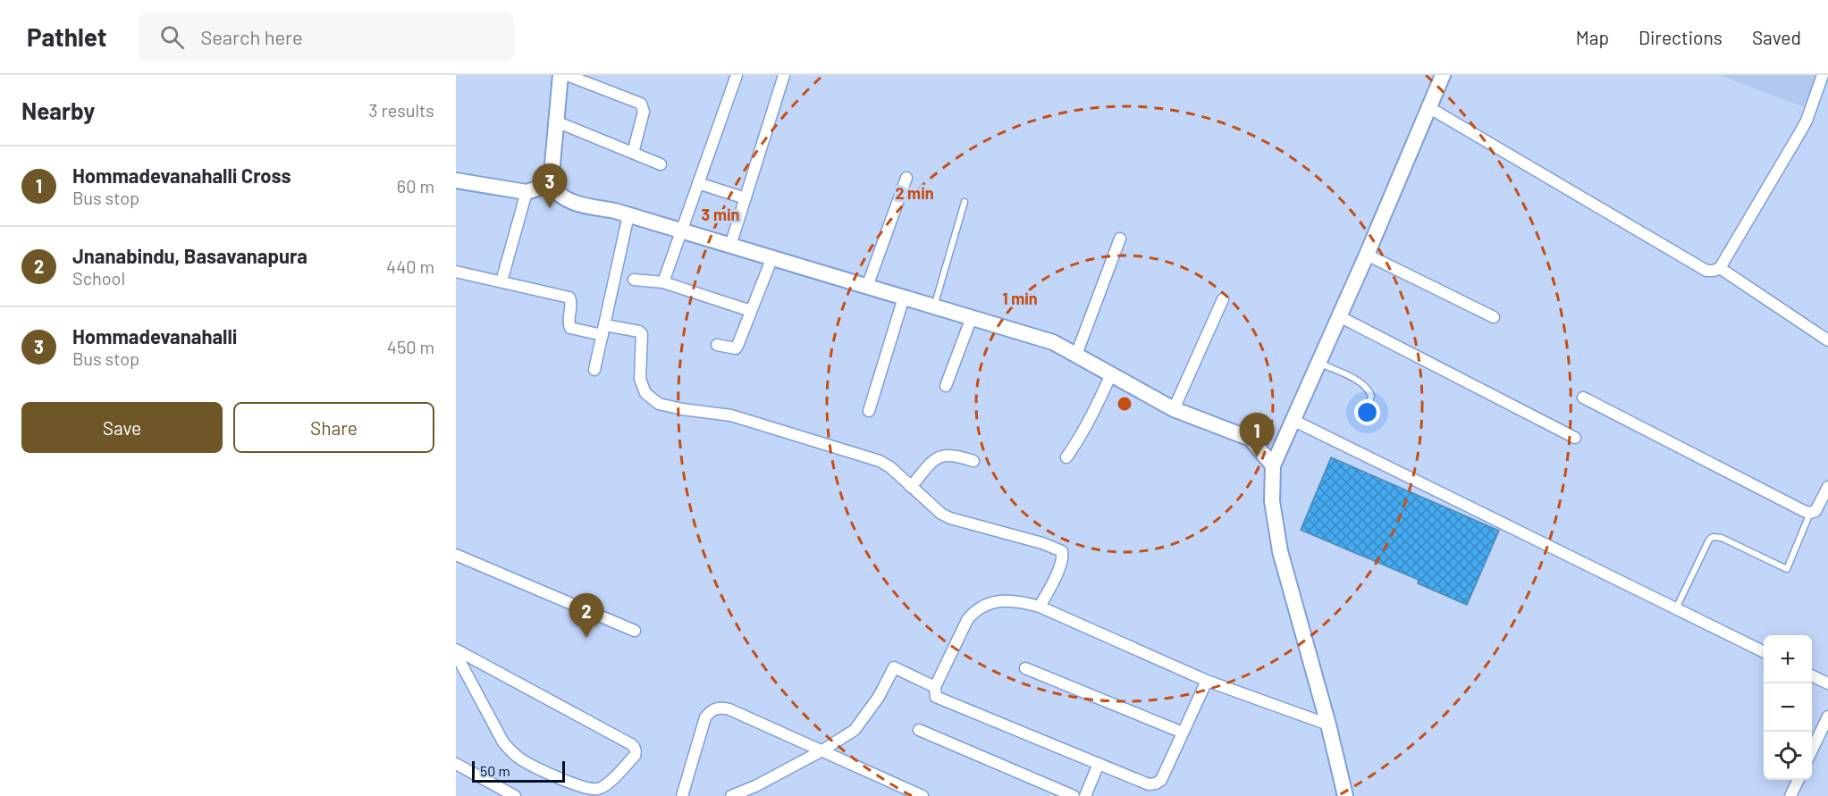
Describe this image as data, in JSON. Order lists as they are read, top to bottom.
{
  "scale_bar": "50 m",
  "page": {
    "header": "Pathlet",
    "search": "Search here",
    "nav": ["Map", "Directions", "Saved"],
    "heading": ["Nearby", "3 results"],
    "list": [
      {
        "mark": "1",
        "name": "Hommadevanahalli Cross",
        "note": "Bus stop",
        "value": "60 m"
      },
      {
        "mark": "2",
        "name": "Jnanabindu, Basavanapura",
        "note": "School",
        "value": "440 m"
      },
      {
        "mark": "3",
        "name": "Hommadevanahalli",
        "note": "Bus stop",
        "value": "450 m"
      }
    ],
    "pins": ["3", "1", "2"],
    "buttons": ["Save", "Share"],
    "map_buttons": ["+", "−"],
    "scale": "50 m"
  },
  "rings": ["2 min", "3 min", "1 min"]
}
